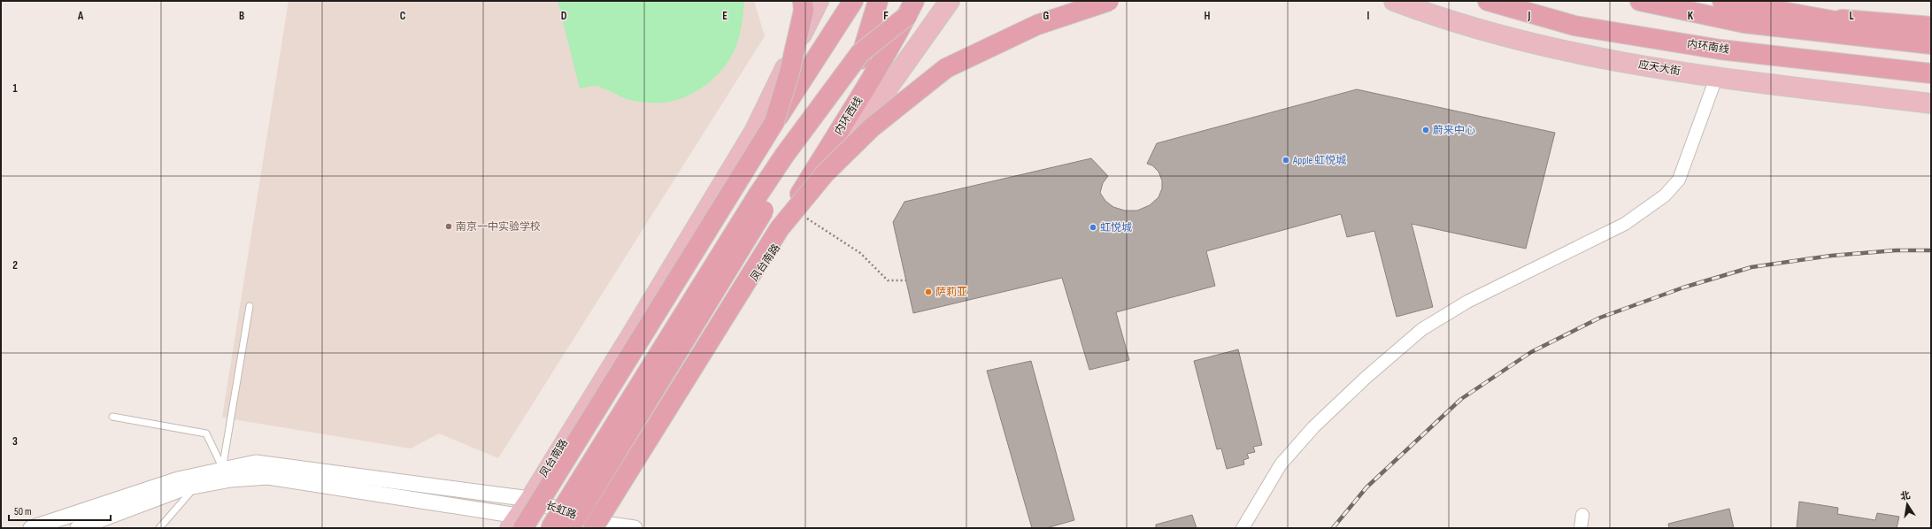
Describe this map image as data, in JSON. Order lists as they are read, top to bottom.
{
  "streets": {
    "highway": ["内环南线", "内环西线", "凤台南路"],
    "main road": ["应天大街"],
    "street": ["长虹路"]
  },
  "crossings": [
    ["凤台南路", "长虹路"]
  ],
  "places": [
    "蔚来中心",
    "Apple 虹悦城",
    "南京一中实验学校",
    "虹悦城",
    "萨莉亚"
  ],
  "scale_bar": "50 m",
  "north": "top",
  "grid": {
    "columns": [
      "A",
      "B",
      "C",
      "D",
      "E",
      "F",
      "G",
      "H",
      "I",
      "J",
      "K",
      "L"
    ],
    "rows": ["1", "2", "3"]
  }
}
